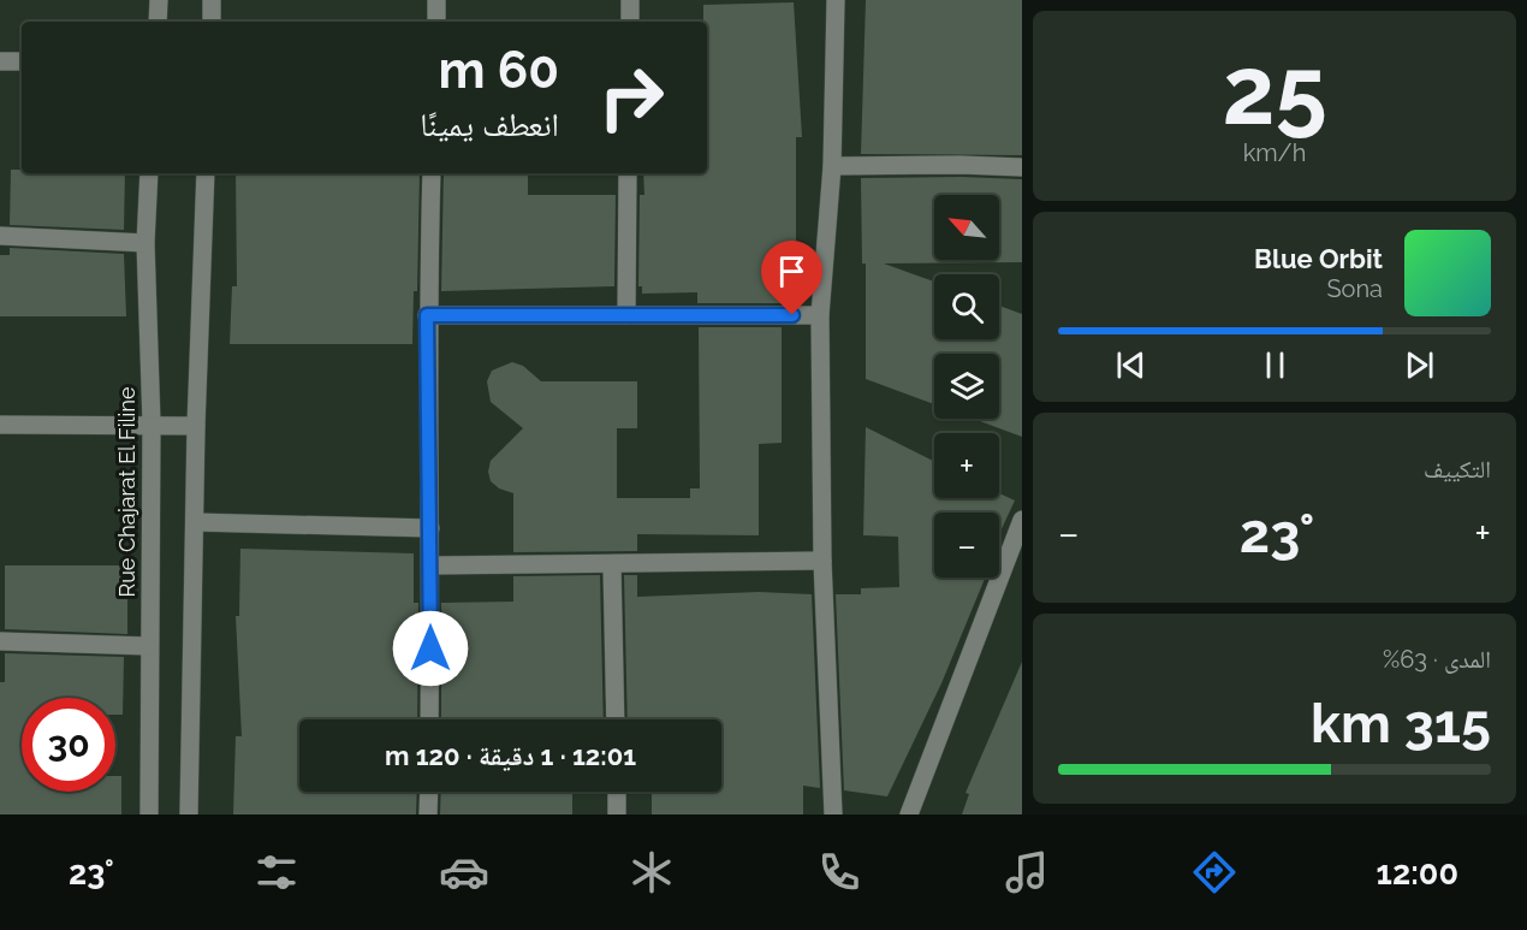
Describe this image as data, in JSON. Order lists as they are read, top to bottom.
{
  "streets": {
    "street": ["Rue Chajarat El Filine"]
  },
  "north": "top left",
  "page": {
    "tile": [
      ["25", "km/h"],
      "التكييف",
      ["المدى · 63%", "315 km"]
    ],
    "turn": ["60 m", "انعطف يمينًا"],
    "map_buttons": ["+", "−"],
    "song": ["Blue Orbit", "Sona"],
    "heat": ["−", "23°", "+"],
    "limit": "30",
    "trip": "12:01 · 1 دقيقة · 120 m",
    "tabs": ["12:00", "23°"]
  }
}
